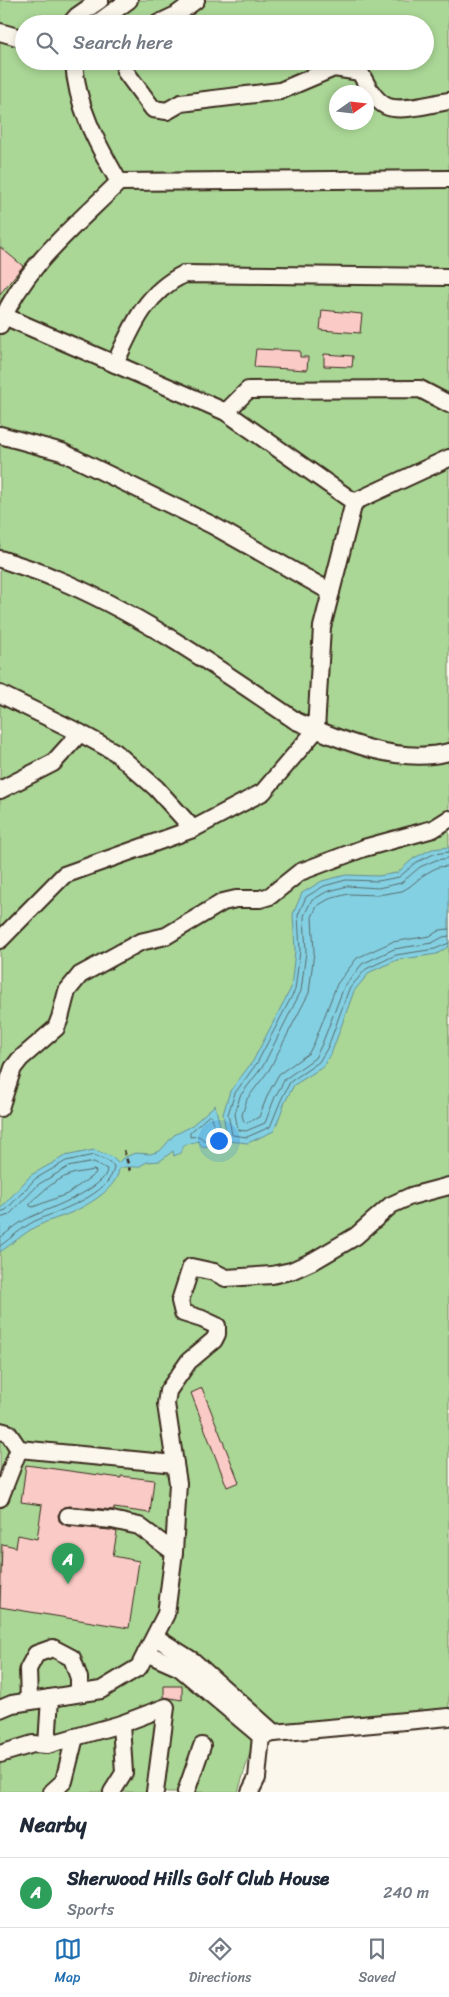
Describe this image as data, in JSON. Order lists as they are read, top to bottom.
{
  "north": "right",
  "page": {
    "search": "Search here",
    "pins": "A",
    "heading": "Nearby",
    "list": [
      {
        "mark": "A",
        "name": "Sherwood Hills Golf Club House",
        "note": "Sports",
        "value": "240 m"
      }
    ],
    "nav": ["Map", "Directions", "Saved"]
  }
}
